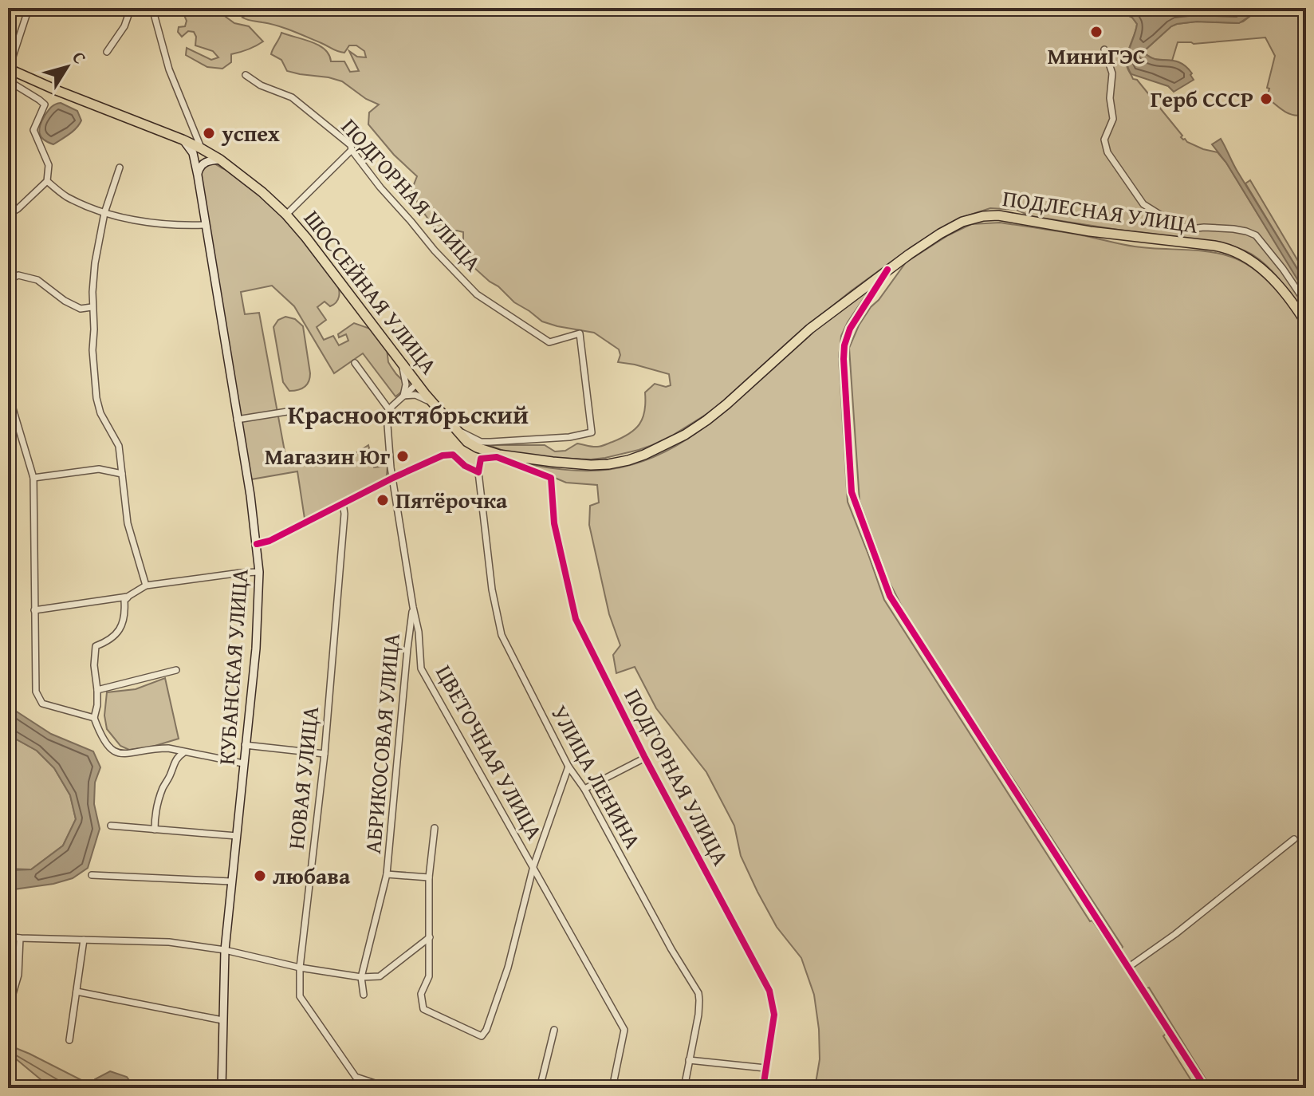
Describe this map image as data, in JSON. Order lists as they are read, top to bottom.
{
  "streets": {
    "main road": ["ПОДЛЕСНАЯ УЛИЦА", "ШОССЕЙНАЯ УЛИЦА", "КУБАНСКАЯ УЛИЦА"],
    "street": [
      "ПОДГОРНАЯ УЛИЦА",
      "АБРИКОСОВАЯ УЛИЦА",
      "ЦВЕТОЧНАЯ УЛИЦА",
      "УЛИЦА ЛЕНИНА",
      "НОВАЯ УЛИЦА"
    ]
  },
  "crossings": [
    ["ПОДГОРНАЯ УЛИЦА", "ШОССЕЙНАЯ УЛИЦА"],
    ["ПОДГОРНАЯ УЛИЦА", "УЛИЦА ЛЕНИНА"],
    ["ПОДЛЕСНАЯ УЛИЦА", "ШОССЕЙНАЯ УЛИЦА"],
    ["АБРИКОСОВАЯ УЛИЦА", "ЦВЕТОЧНАЯ УЛИЦА"]
  ],
  "districts": ["Краснооктябрьский"],
  "places": [
    "МиниГЭС",
    "Герб СССР",
    "успех",
    "Магазин Юг",
    "Пятёрочка",
    "любава"
  ],
  "north": "top right"
}
